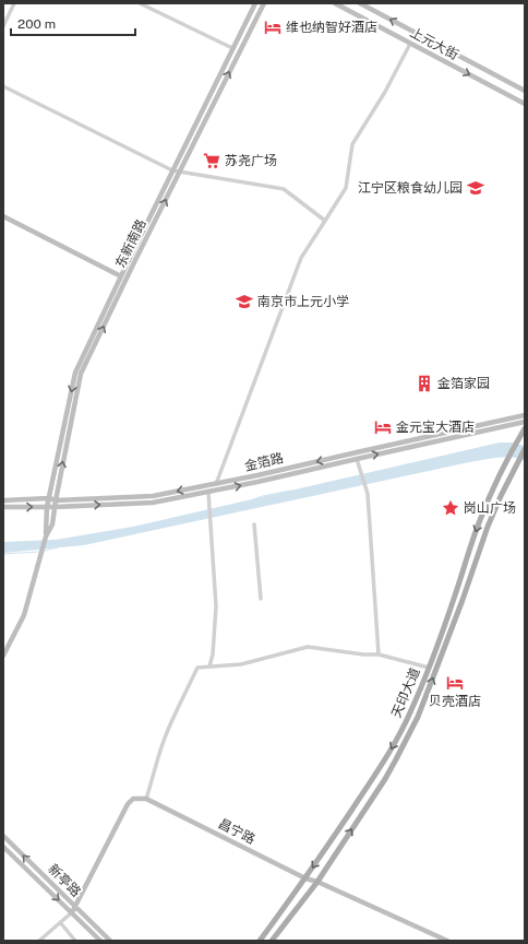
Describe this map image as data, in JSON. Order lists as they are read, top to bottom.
{
  "streets": {
    "main road": [
      "上元大街",
      "东新南路",
      "金箔路",
      "天印大道",
      "昌宁路",
      "新亭路"
    ]
  },
  "crossings": [
    ["东新南路", "金箔路"],
    ["天印大道", "昌宁路"]
  ],
  "places": {
    "hotel": ["维也纳智好酒店", "金元宝大酒店", "贝壳酒店"],
    "supermarket": ["苏尧广场"],
    "school or university": ["江宁区粮食幼儿园", "南京市上元小学"],
    "building": ["金箔家园"],
    "place": ["岗山广场"]
  },
  "scale_bar": "200 m"
}
